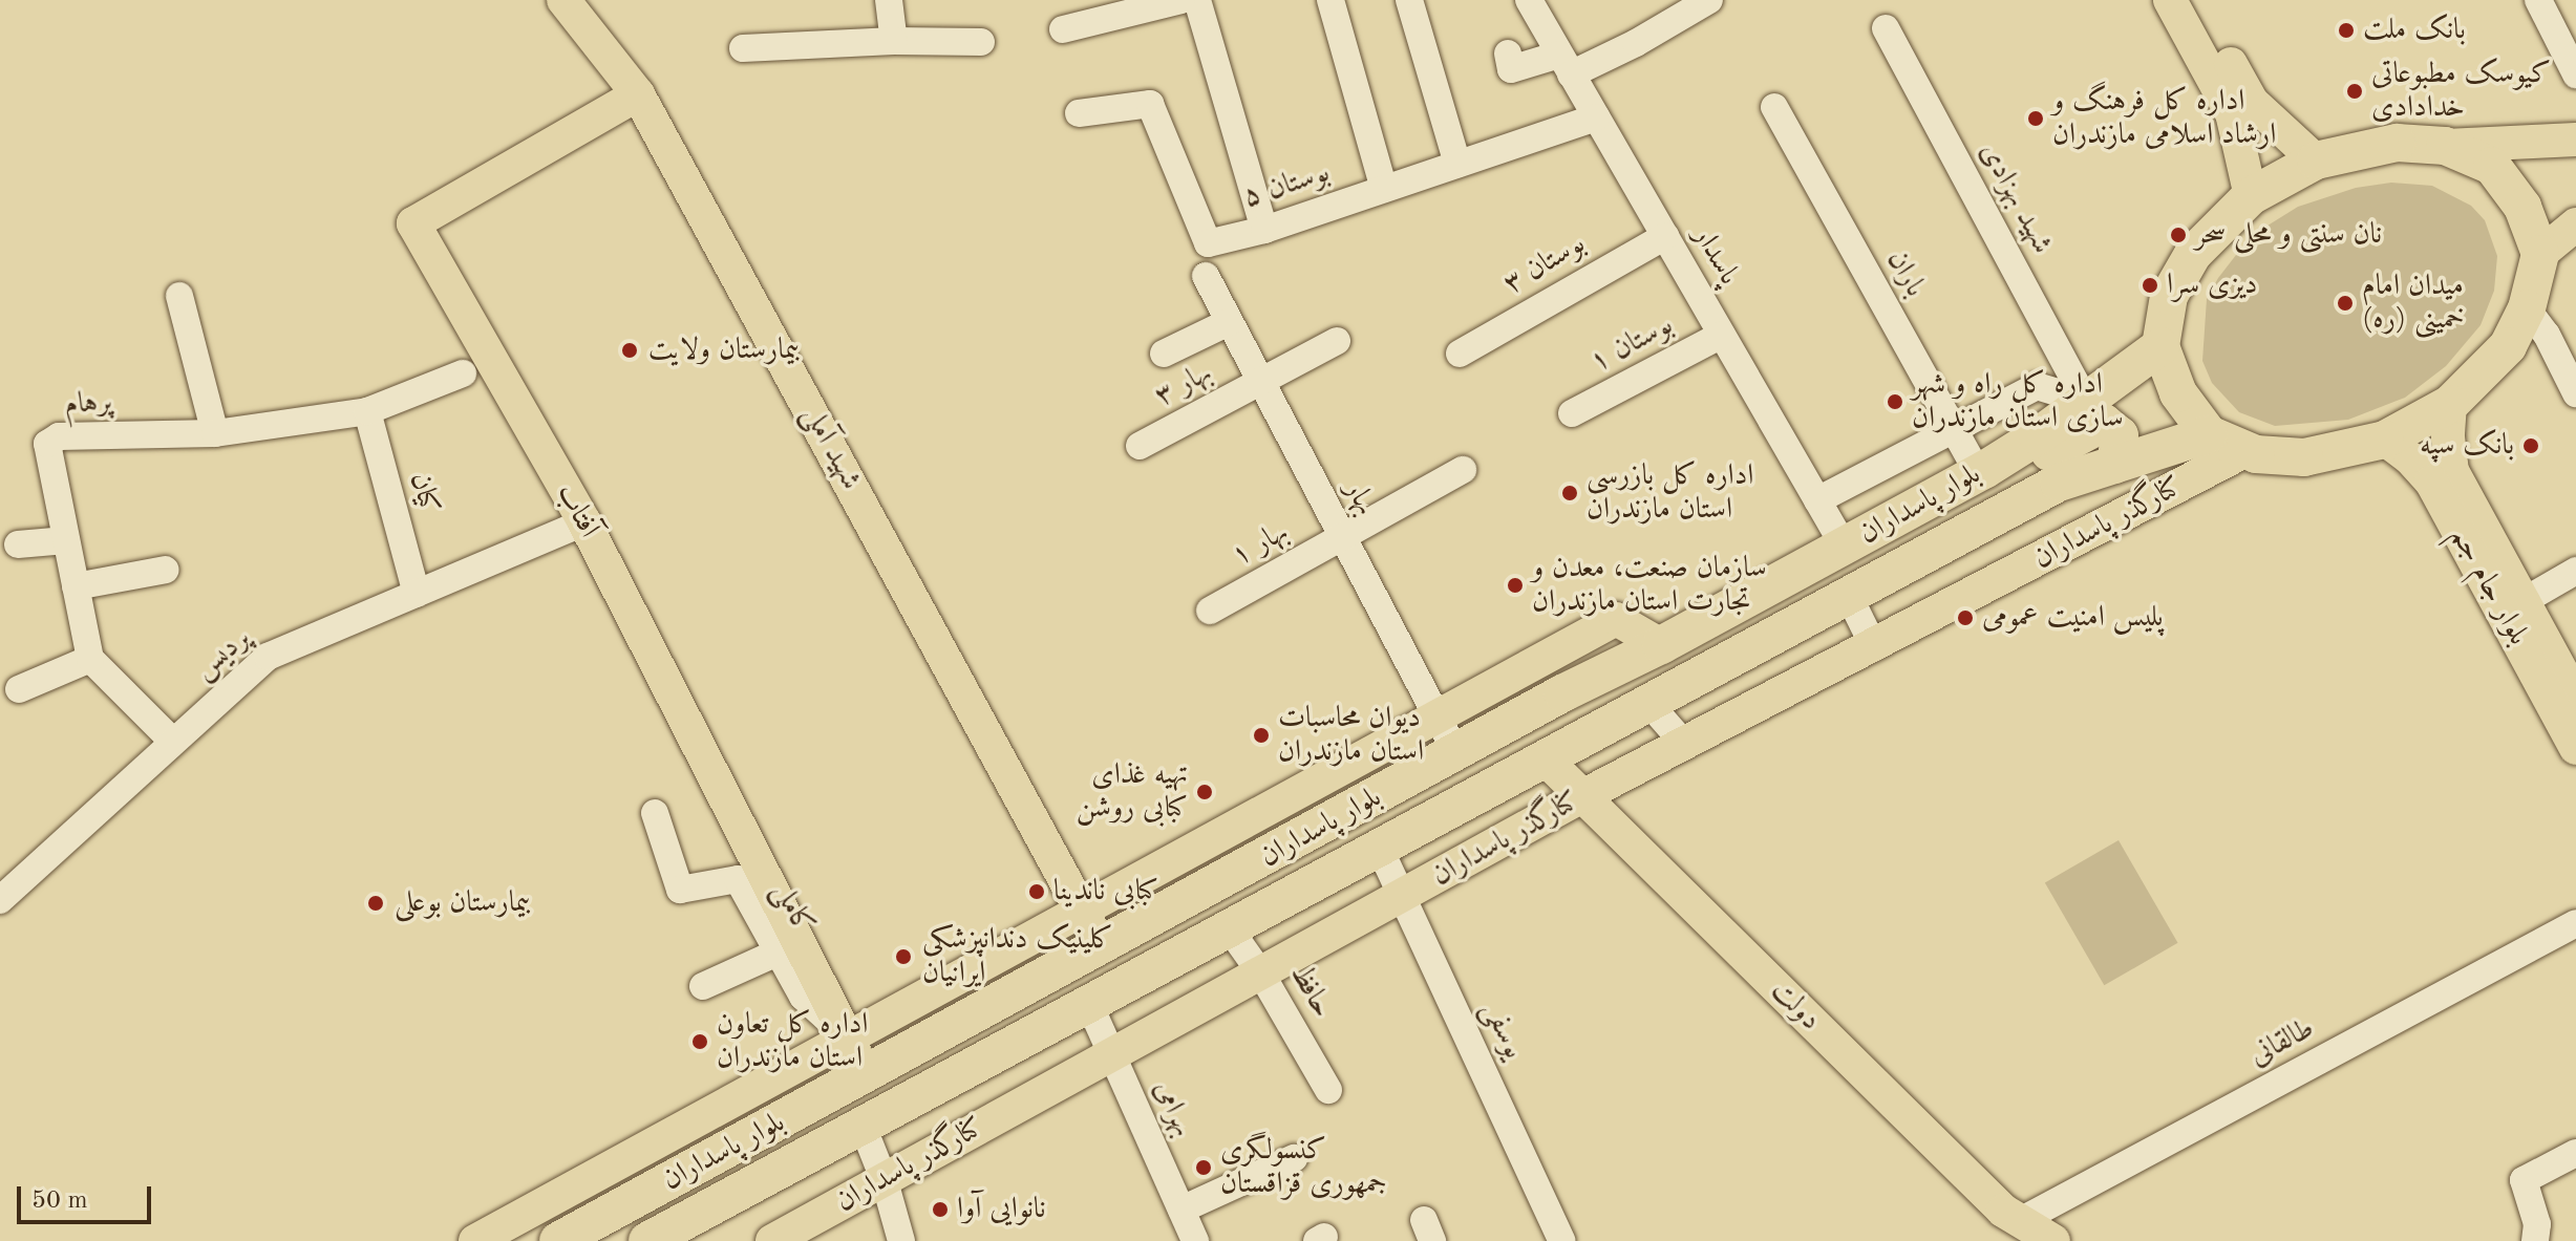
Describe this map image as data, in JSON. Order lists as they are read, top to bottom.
{
  "streets": {
    "highway": ["بلوار پاسداران"],
    "main road": [
      "شهید آملی",
      "آفتاب",
      "کنارگذر پاسداران",
      "بلوار جام جم",
      "دولت"
    ],
    "street": [
      "بوستان ۵",
      "شهید بهزادی",
      "پاسدار",
      "بوستان ۳",
      "باران",
      "بوستان ۱",
      "بهار ۳",
      "پرهام",
      "کیان",
      "بهار",
      "بهار ۱",
      "پردیس",
      "کاملی",
      "حافظ",
      "یوسفی",
      "طالقانی",
      "بهرامی"
    ]
  },
  "crossings": [
    ["بوستان ۵", "پاسدار"],
    ["شهید بهزادی", "بلوار پاسداران"],
    ["پاسدار", "بوستان ۳"],
    ["پاسدار", "بوستان ۱"],
    ["پاسدار", "بلوار پاسداران"],
    ["باران", "بلوار پاسداران"],
    ["بهار ۳", "بهار"],
    ["پرهام", "کیان"],
    ["شهید آملی", "بلوار پاسداران"],
    ["شهید آملی", "آفتاب"],
    ["کیان", "پردیس"],
    ["بهار", "بلوار پاسداران"],
    ["بهار", "بهار ۱"],
    ["بلوار پاسداران", "آفتاب"],
    ["بلوار پاسداران", "حافظ"],
    ["بلوار پاسداران", "دولت"],
    ["بلوار پاسداران", "یوسفی"],
    ["بلوار پاسداران", "بهرامی"],
    ["آفتاب", "پردیس"],
    ["آفتاب", "کاملی"],
    ["کنارگذر پاسداران", "حافظ"],
    ["کنارگذر پاسداران", "دولت"],
    ["کنارگذر پاسداران", "یوسفی"],
    ["کنارگذر پاسداران", "بهرامی"],
    ["دولت", "طالقانی"]
  ],
  "places": [
    "بانک ملت",
    "کیوسک مطبوعاتی خدادادی",
    "اداره کل فرهنگ و ارشاد اسلامی مازندران",
    "نان سنتی و محلی سحر",
    "دیزی سرا",
    "میدان امام خمینی (ره)",
    "بیمارستان ولایت",
    "اداره کل راه و شهر سازی استان مازندران",
    "بانک سپه",
    "اداره کل بازرسی استان مازندران",
    "سازمان صنعت، معدن و تجارت استان مازندران",
    "پلیس امنیت عمومی",
    "دیوان محاسبات استان مازندران",
    "تهیه غذای کبابی روشن",
    "کبابی ناندینا",
    "بیمارستان بوعلی",
    "کلینیک دندانپزشکی ایرانیان",
    "اداره کل تعاون استان مازندران",
    "کنسولگری جمهوری قزاقستان",
    "نانوایی آوا"
  ],
  "scale_bar": "50 m"
}
